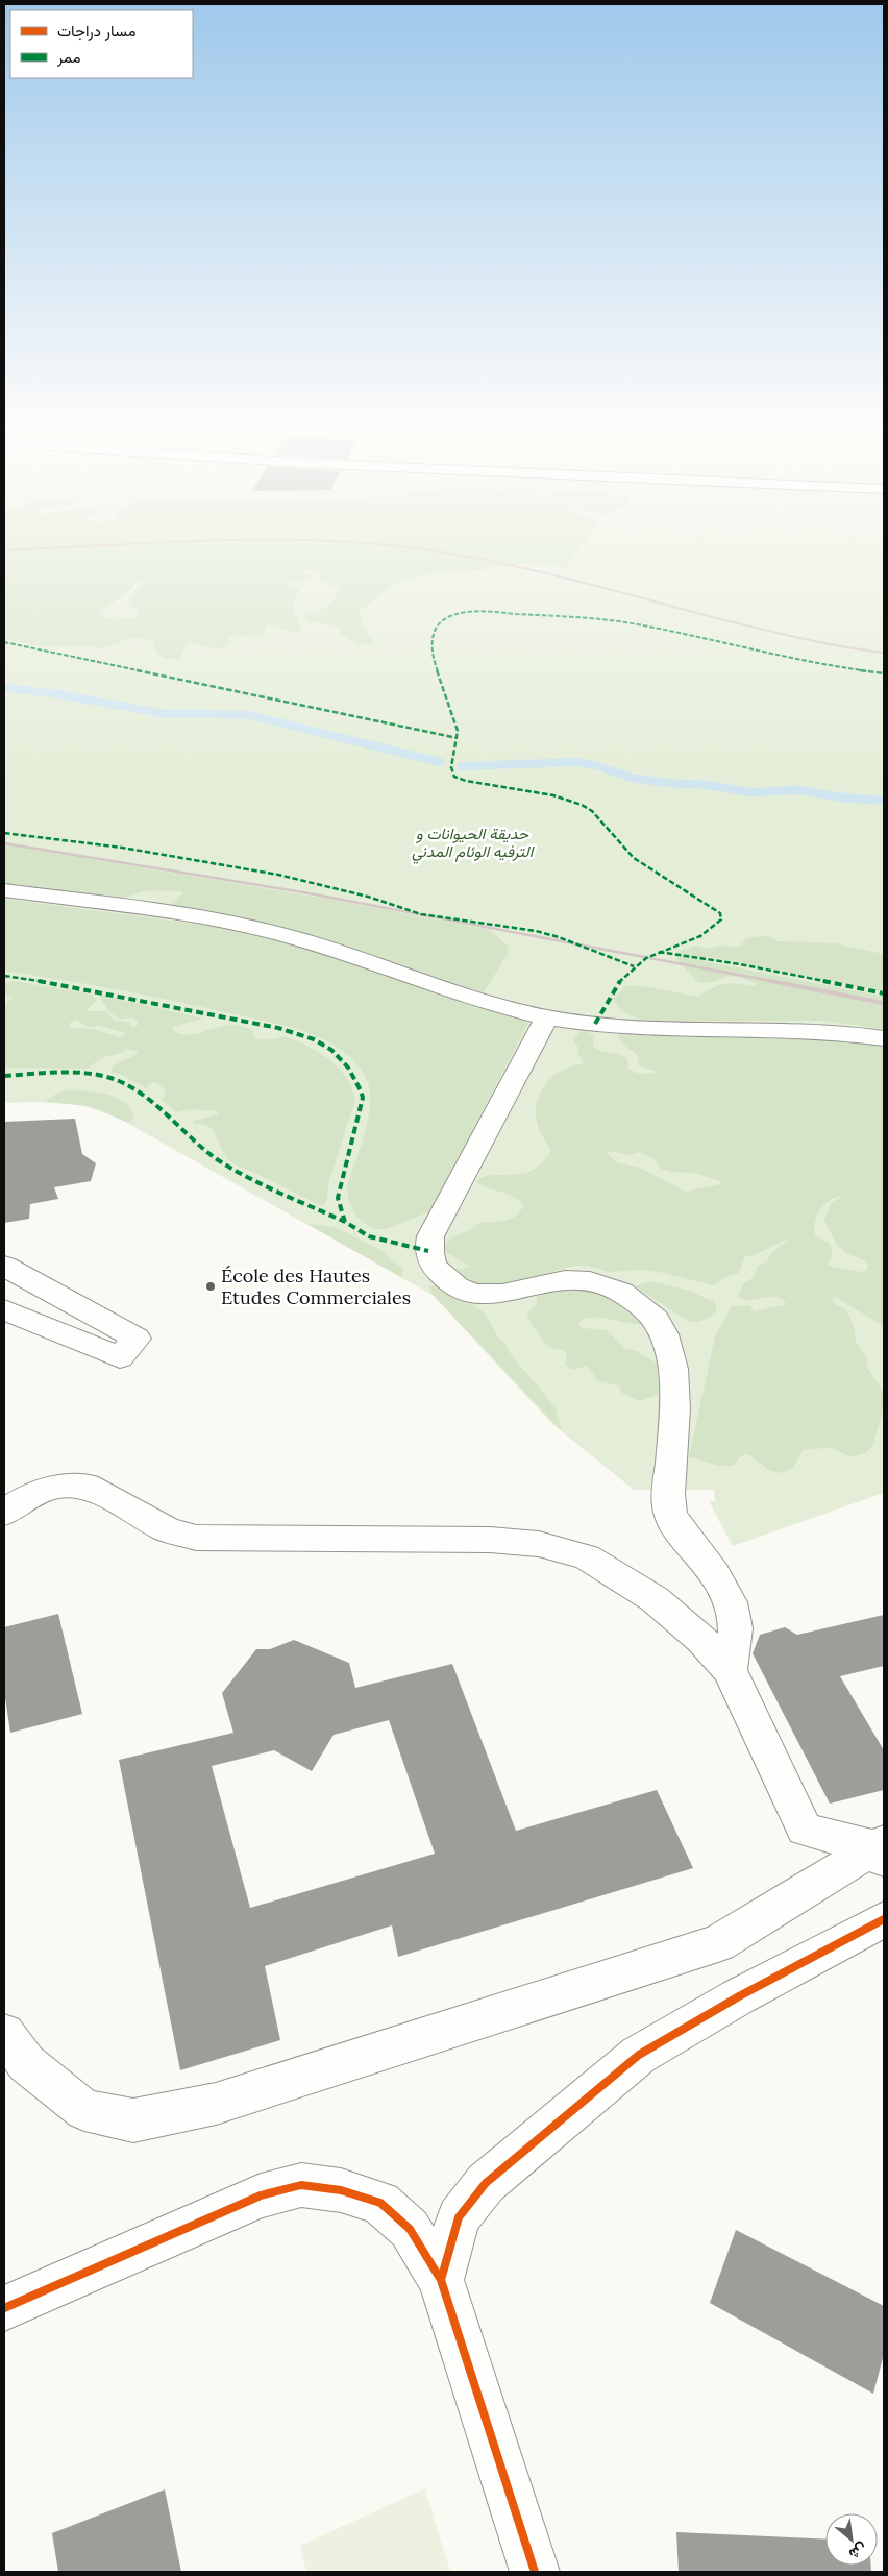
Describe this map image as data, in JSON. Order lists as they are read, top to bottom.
{
  "parks": ["حديقة الحيوانات و الترفيه الوئام المدني"],
  "places": ["École des Hautes Etudes Commerciales"],
  "legend": ["مسار دراجات", "ممر"],
  "north": "bottom right"
}
